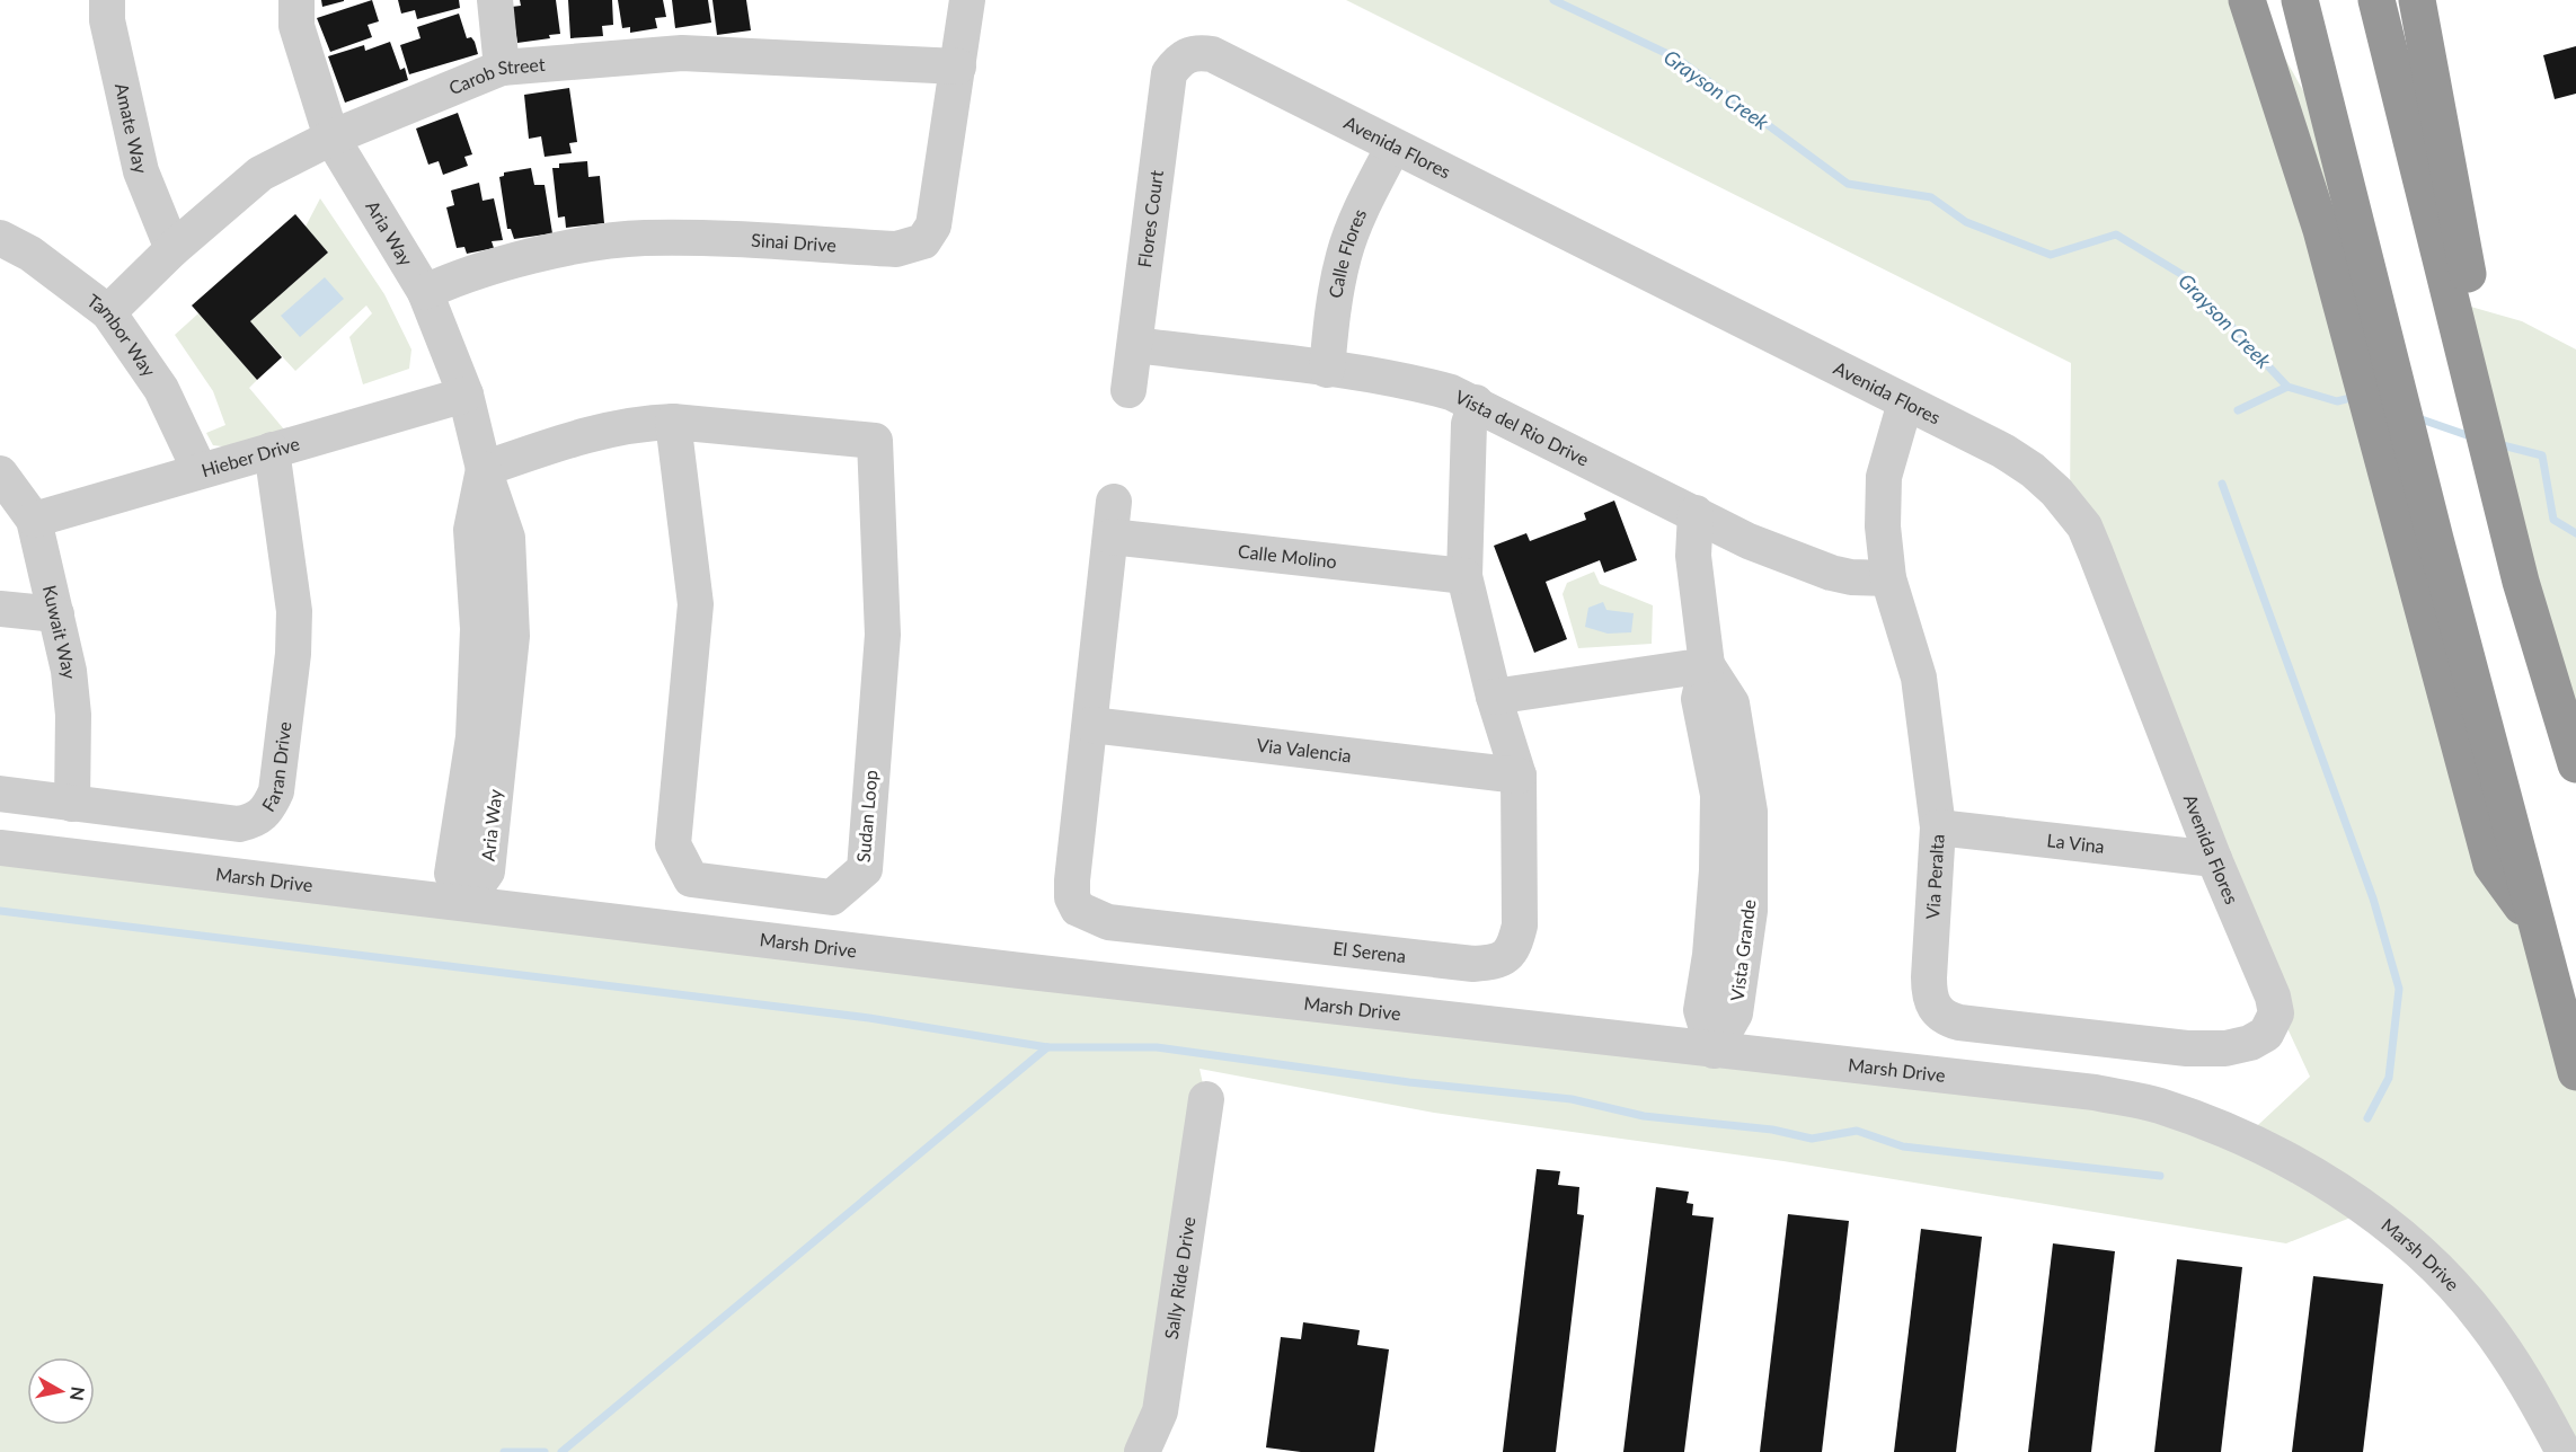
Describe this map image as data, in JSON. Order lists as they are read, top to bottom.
{
  "streets": {
    "street": [
      "Carob Street",
      "Amate Way",
      "Avenida Flores",
      "Flores Court",
      "Aria Way",
      "Sinai Drive",
      "Calle Flores",
      "Tambor Way",
      "Vista del Rio Drive",
      "Hieber Drive",
      "Calle Molino",
      "Kuwait Way",
      "Via Valencia",
      "Faran Drive",
      "Sudan Loop",
      "La Vina",
      "Via Peralta",
      "Marsh Drive",
      "Vista Grande",
      "El Serena",
      "Sally Ride Drive"
    ]
  },
  "crossings": [
    ["Carob Street", "Amate Way"],
    ["Carob Street", "Aria Way"],
    ["Carob Street", "Sinai Drive"],
    ["Carob Street", "Tambor Way"],
    ["Avenida Flores", "Flores Court"],
    ["Avenida Flores", "Calle Flores"],
    ["Avenida Flores", "La Vina"],
    ["Avenida Flores", "Via Peralta"],
    ["Flores Court", "Vista del Rio Drive"],
    ["Aria Way", "Sinai Drive"],
    ["Aria Way", "Hieber Drive"],
    ["Aria Way", "Sudan Loop"],
    ["Aria Way", "Marsh Drive"],
    ["Calle Flores", "Vista del Rio Drive"],
    ["Tambor Way", "Hieber Drive"],
    ["Vista del Rio Drive", "Via Peralta"],
    ["Vista del Rio Drive", "Vista Grande"],
    ["Vista del Rio Drive", "El Serena"],
    ["Hieber Drive", "Kuwait Way"],
    ["Hieber Drive", "Faran Drive"],
    ["Calle Molino", "El Serena"],
    ["Kuwait Way", "Faran Drive"],
    ["Via Valencia", "El Serena"],
    ["La Vina", "Via Peralta"],
    ["Marsh Drive", "Vista Grande"]
  ],
  "water": ["Grayson Creek"],
  "north": "right"
}
